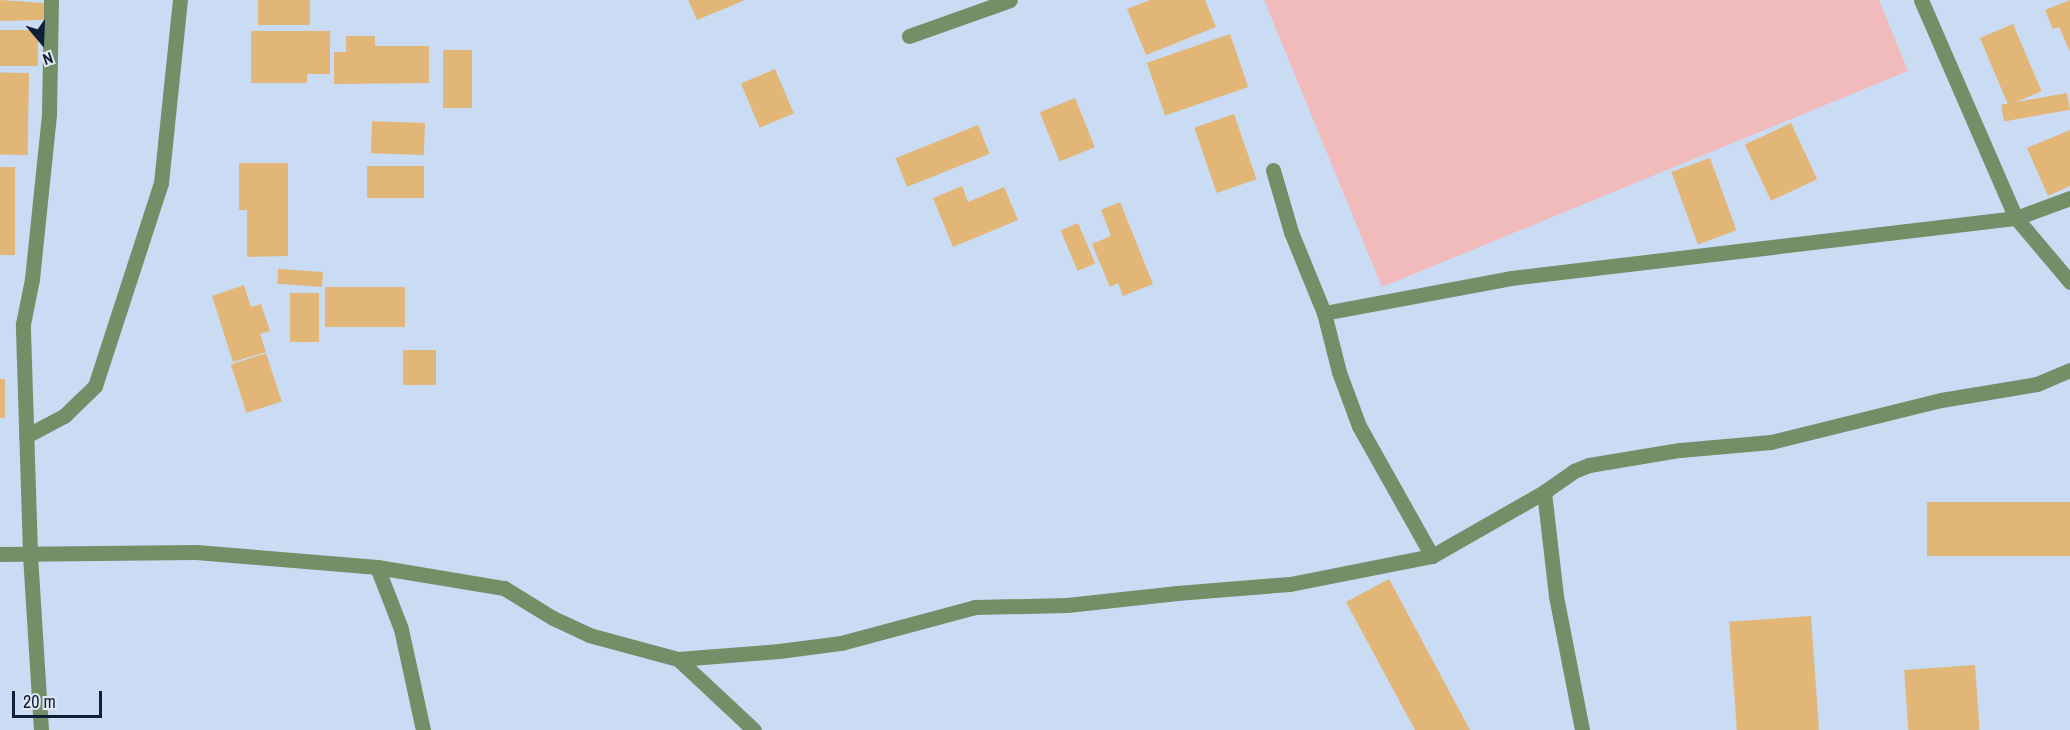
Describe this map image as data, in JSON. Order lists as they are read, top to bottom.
{
  "scale_bar": "20 m",
  "north": "bottom"
}
